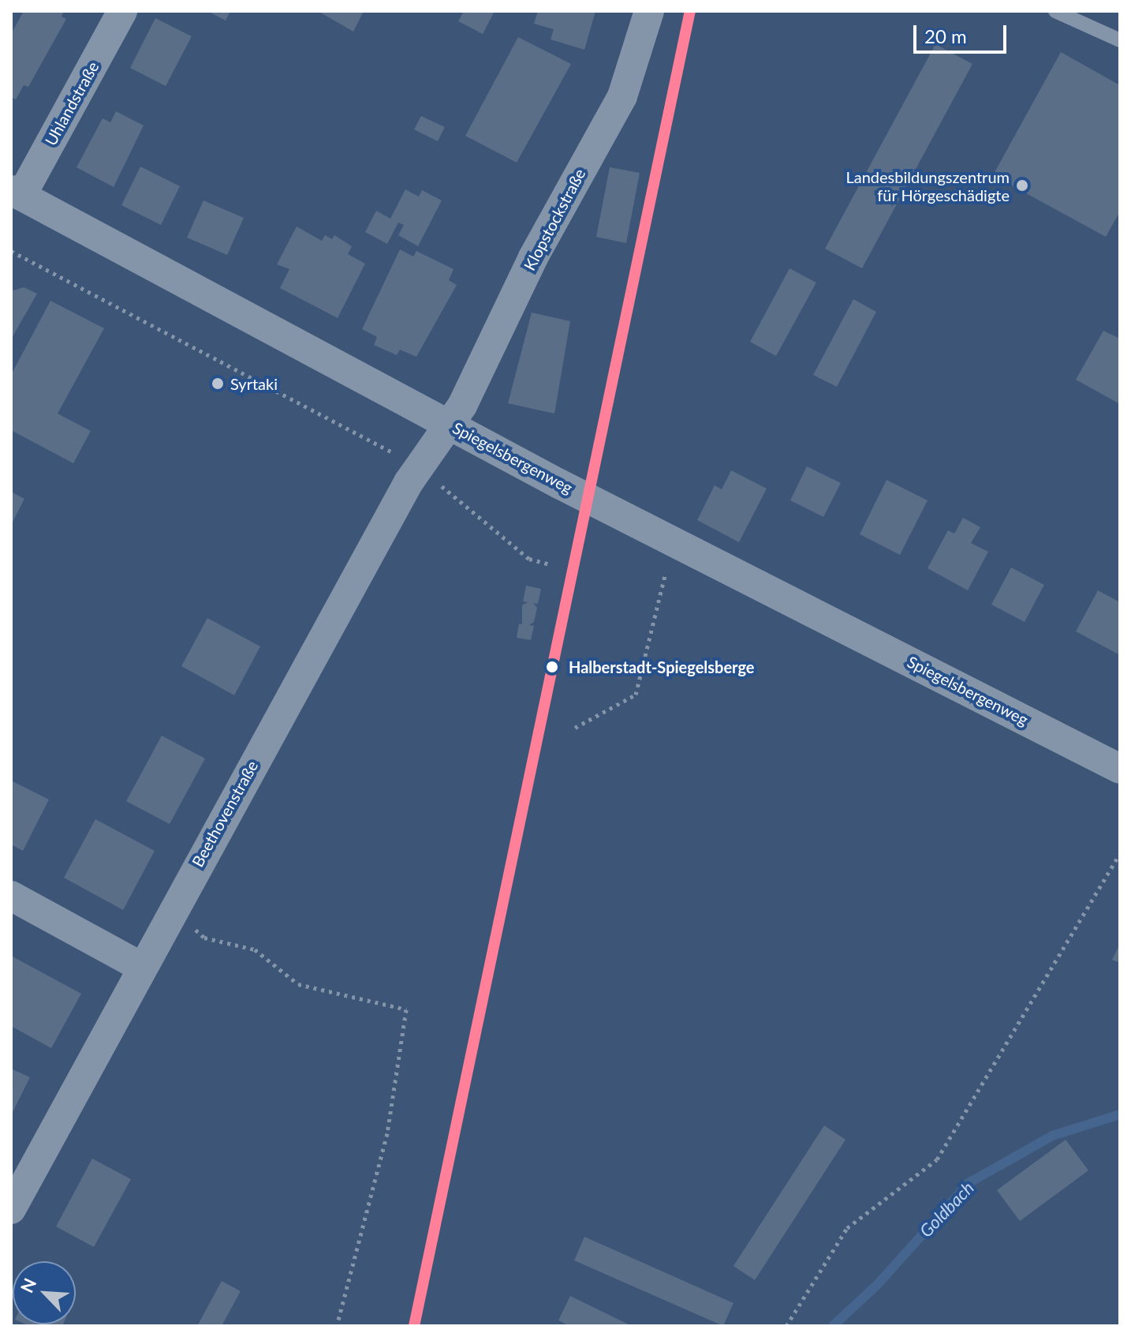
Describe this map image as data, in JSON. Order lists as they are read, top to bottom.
{
  "streets": {
    "street": [
      "Uhlandstraße",
      "Klopstockstraße",
      "Spiegelsbergenweg",
      "Beethovenstraße"
    ]
  },
  "crossings": [
    ["Uhlandstraße", "Spiegelsbergenweg"],
    ["Klopstockstraße", "Spiegelsbergenweg"],
    ["Klopstockstraße", "Beethovenstraße"],
    ["Spiegelsbergenweg", "Beethovenstraße"]
  ],
  "water": ["Goldbach"],
  "places": ["Landesbildungszentrum für Hörgeschädigte", "Syrtaki", "Halberstadt-Spiegelsberge"],
  "scale_bar": "20 m",
  "north": "top left"
}
